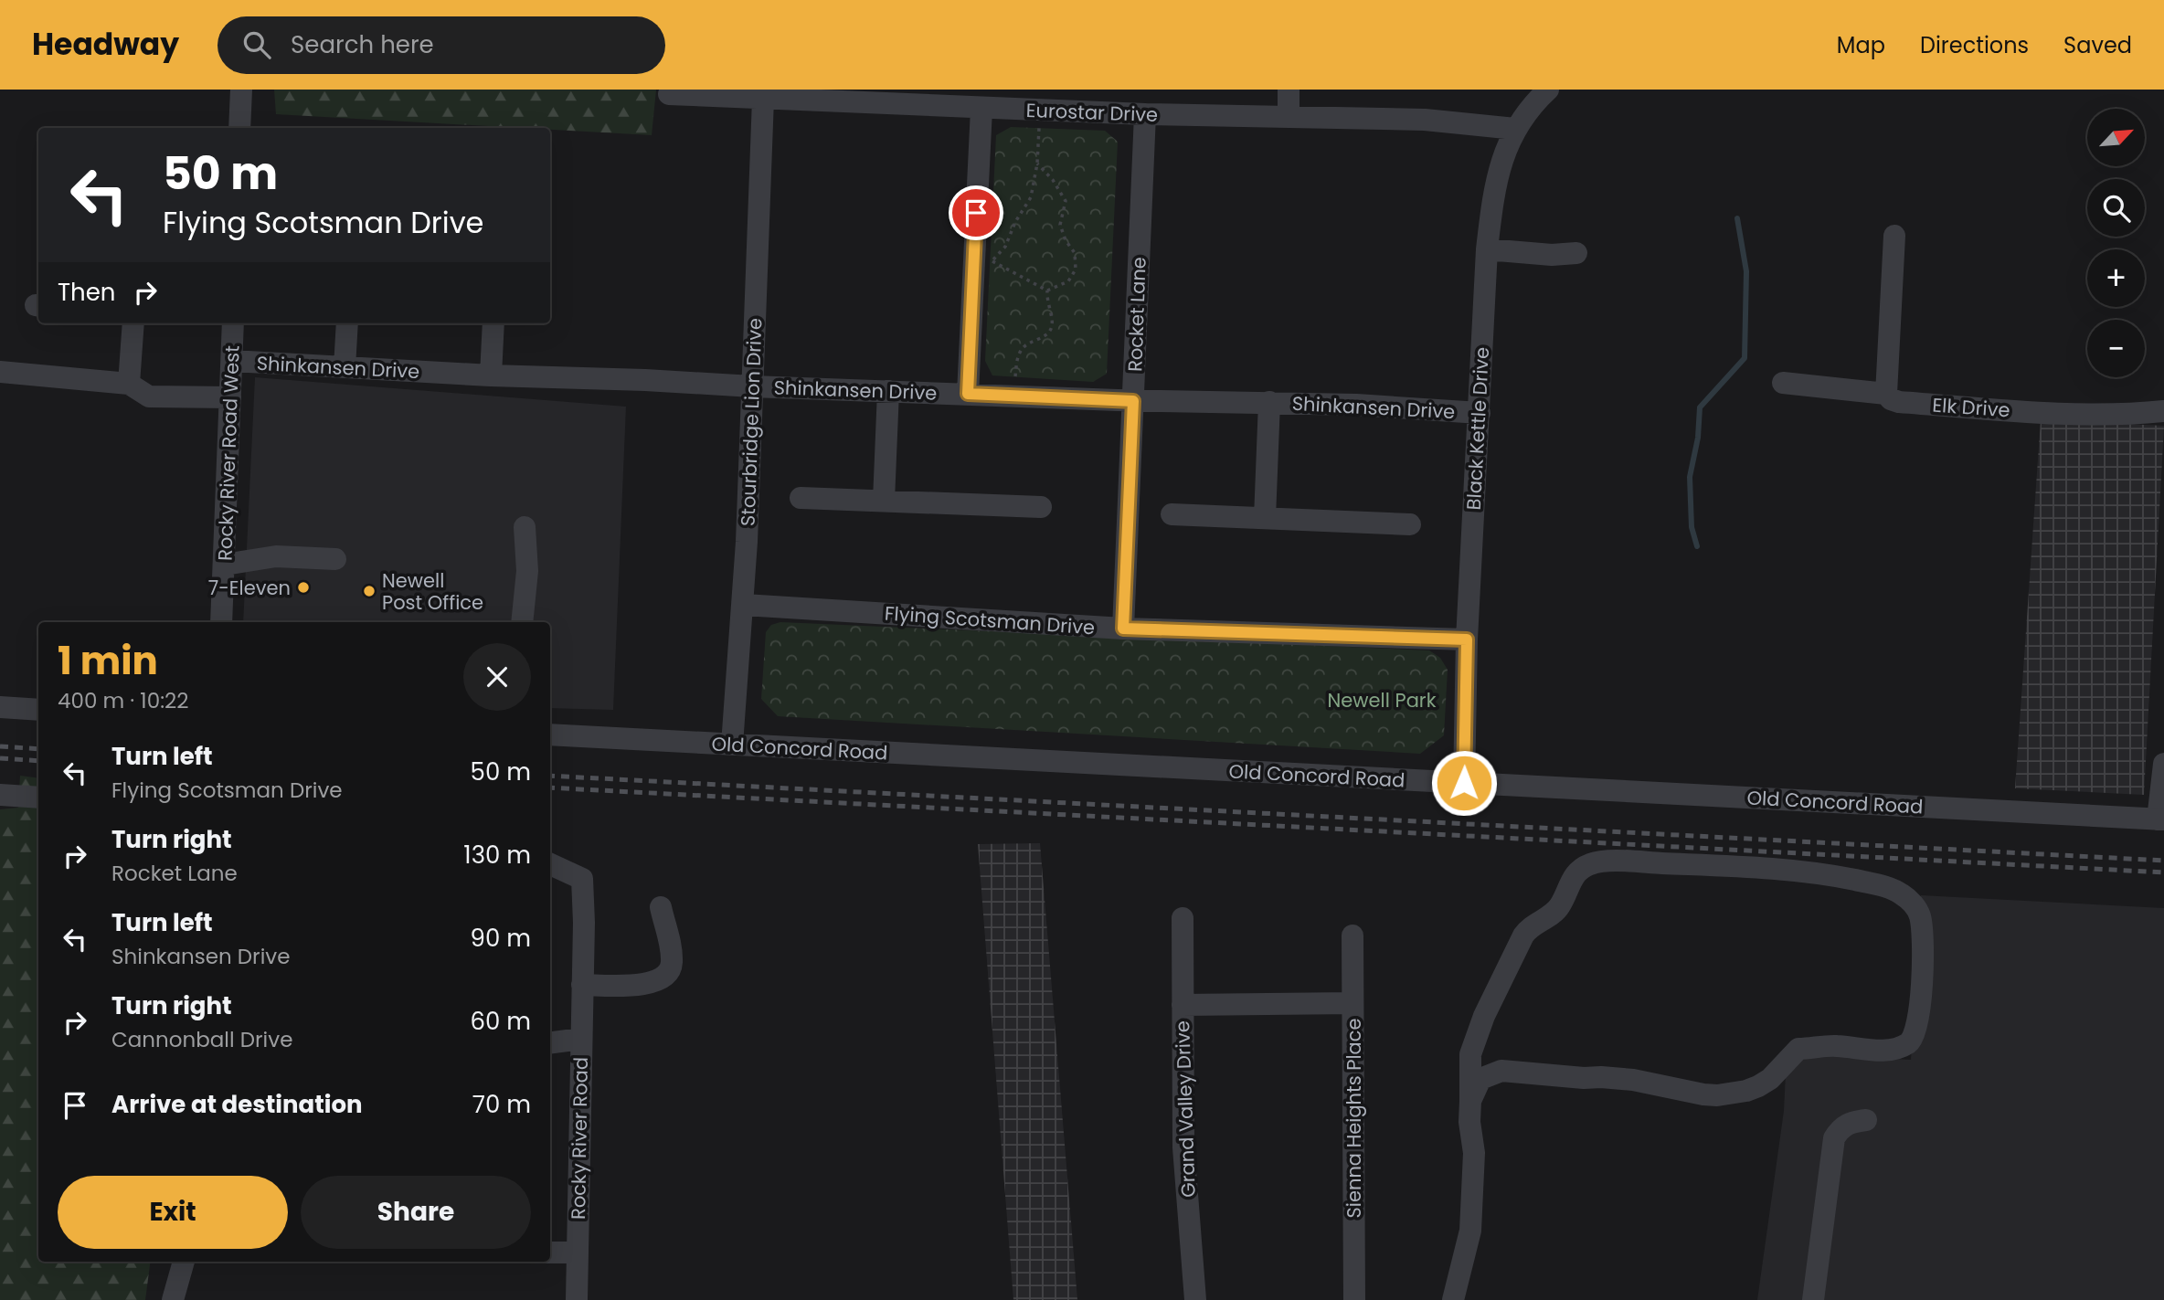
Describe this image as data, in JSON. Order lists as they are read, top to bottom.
{
  "streets": {
    "street": [
      "Eurostar Drive",
      "Rocket Lane",
      "Shinkansen Drive",
      "Elk Drive",
      "Stourbridge Lion Drive",
      "Black Kettle Drive",
      "Rocky River Road West",
      "Flying Scotsman Drive",
      "Old Concord Road",
      "Grand Valley Drive",
      "Sienna Heights Place",
      "Rocky River Road"
    ]
  },
  "crossings": [
    ["Eurostar Drive", "Rocket Lane"],
    ["Eurostar Drive", "Stourbridge Lion Drive"],
    ["Eurostar Drive", "Black Kettle Drive"],
    ["Rocket Lane", "Shinkansen Drive"],
    ["Rocket Lane", "Flying Scotsman Drive"],
    ["Shinkansen Drive", "Stourbridge Lion Drive"],
    ["Shinkansen Drive", "Black Kettle Drive"],
    ["Shinkansen Drive", "Rocky River Road West"],
    ["Stourbridge Lion Drive", "Flying Scotsman Drive"],
    ["Stourbridge Lion Drive", "Old Concord Road"],
    ["Black Kettle Drive", "Flying Scotsman Drive"],
    ["Black Kettle Drive", "Old Concord Road"]
  ],
  "parks": ["Newell Park"],
  "places": ["7-Eleven", "Newell Post Office"],
  "north": "top right",
  "page": {
    "header": "Headway",
    "search": "Search here",
    "nav": ["Map", "Directions", "Saved"],
    "map_buttons": ["+", "−"],
    "turn": ["50 m", "Flying Scotsman Drive"],
    "then": "Then",
    "heading": ["1 min", "400 m · 10:22"],
    "list": [
      {
        "name": "Turn left",
        "note": "Flying Scotsman Drive",
        "value": "50 m"
      },
      {
        "name": "Turn right",
        "note": "Rocket Lane",
        "value": "130 m"
      },
      {
        "name": "Turn left",
        "note": "Shinkansen Drive",
        "value": "90 m"
      },
      {
        "name": "Turn right",
        "note": "Cannonball Drive",
        "value": "60 m"
      },
      {
        "name": "Arrive at destination",
        "value": "70 m"
      }
    ],
    "buttons": ["Exit", "Share"]
  }
}
